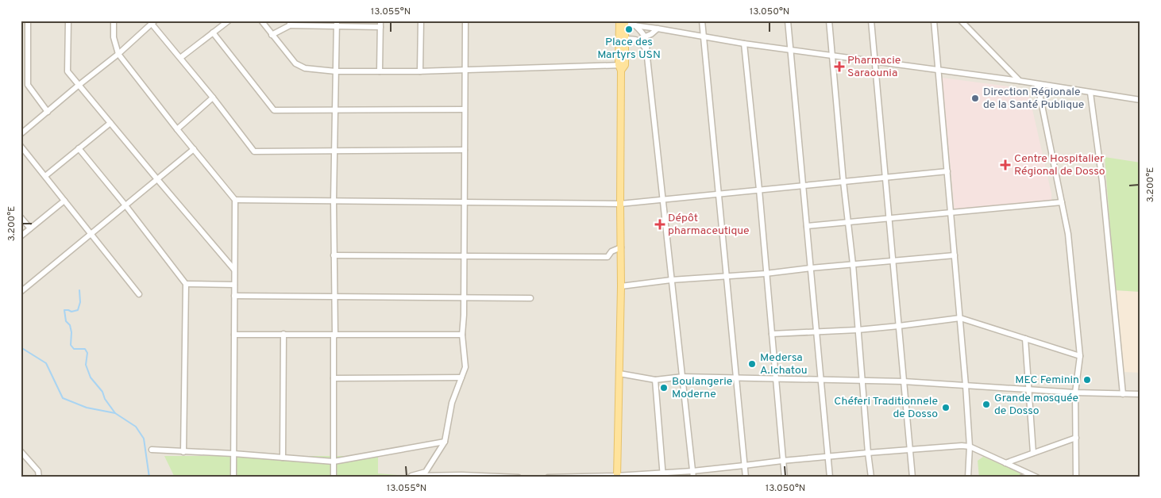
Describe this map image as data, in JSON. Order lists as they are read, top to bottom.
{
  "places": {
    "other": [
      "Place des Martyrs USN",
      "Direction Régionale de la Santé Publique",
      "Medersa A.Ichatou",
      "MEC Feminin",
      "Boulangerie Moderne",
      "Grande mosquée de Dosso",
      "Chéferi Traditionnele de Dosso"
    ],
    "health": ["Pharmacie Saraounia", "Centre Hospitalier Régional de Dosso", "Dépôt pharmaceutique"]
  },
  "coordinates": ["13.055°N", "13.050°N", "3.200°E"]
}
